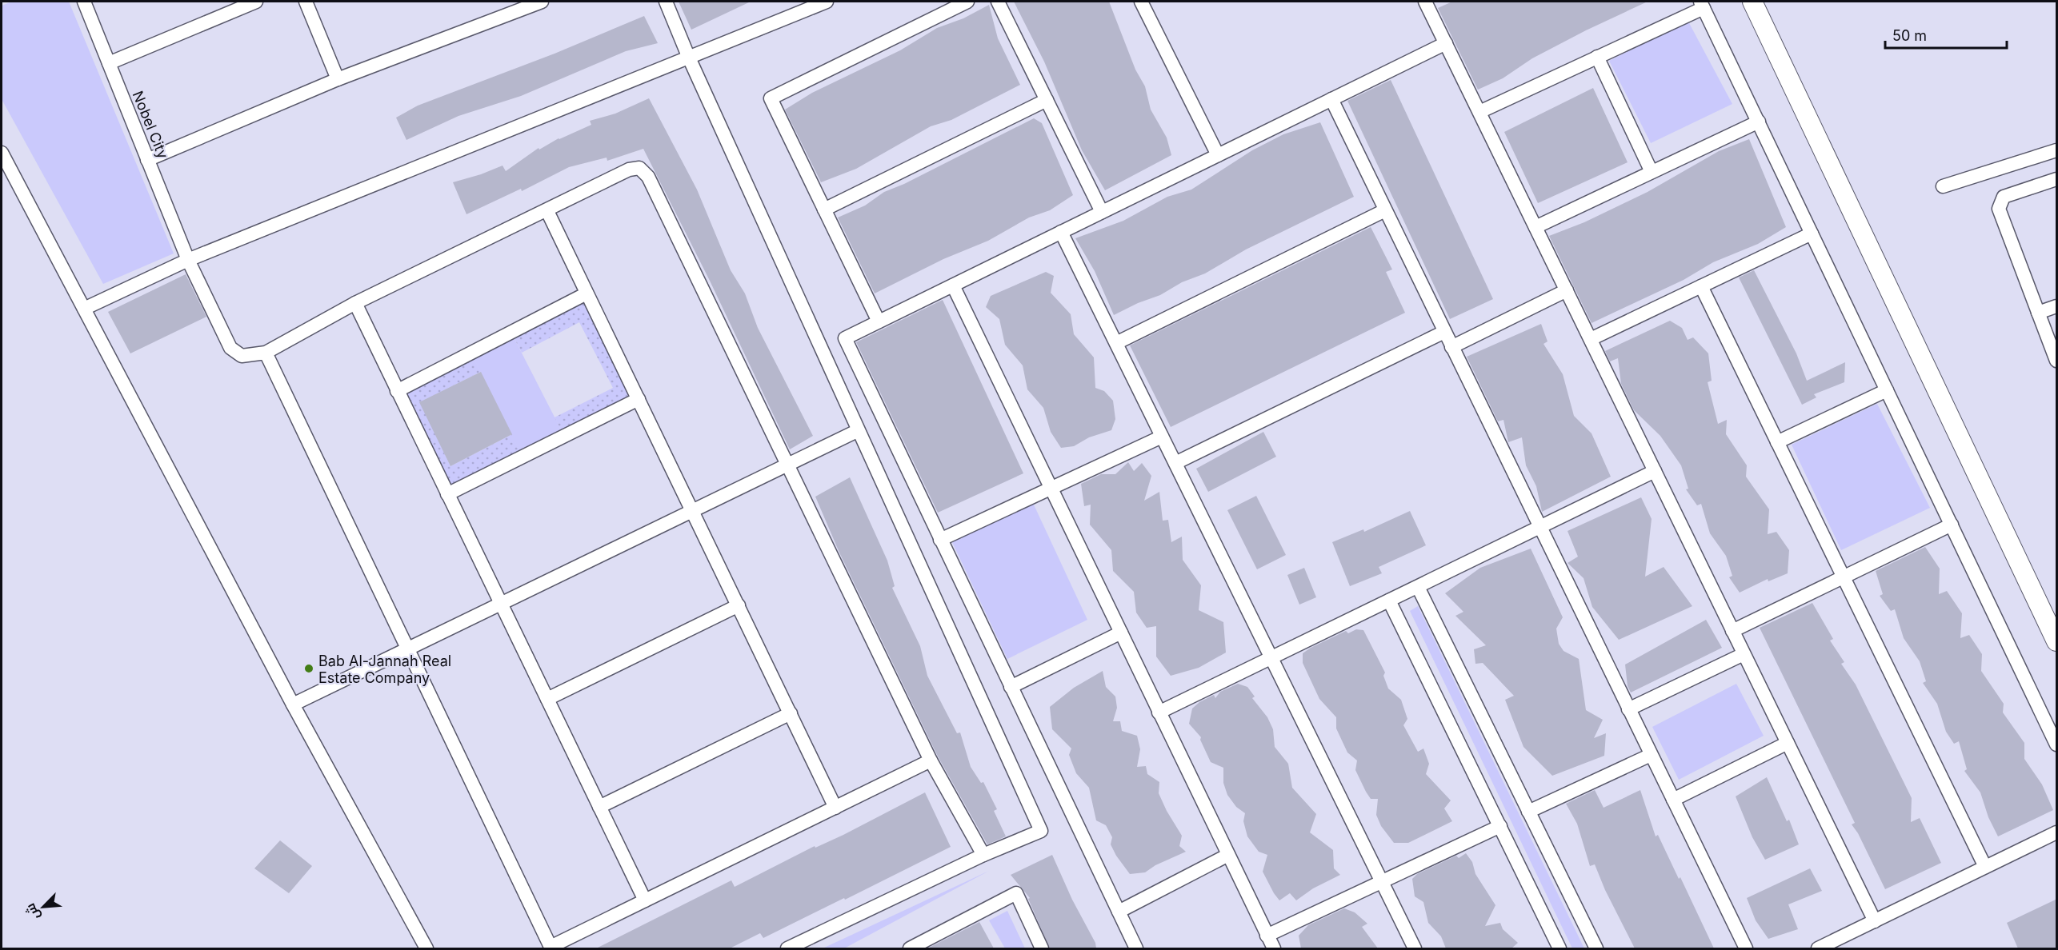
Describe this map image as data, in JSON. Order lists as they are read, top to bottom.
{
  "streets": {
    "street": ["Nobel City"]
  },
  "places": ["Bab Al-Jannah Real Estate Company"],
  "scale_bar": "50 m",
  "north": "bottom left"
}
